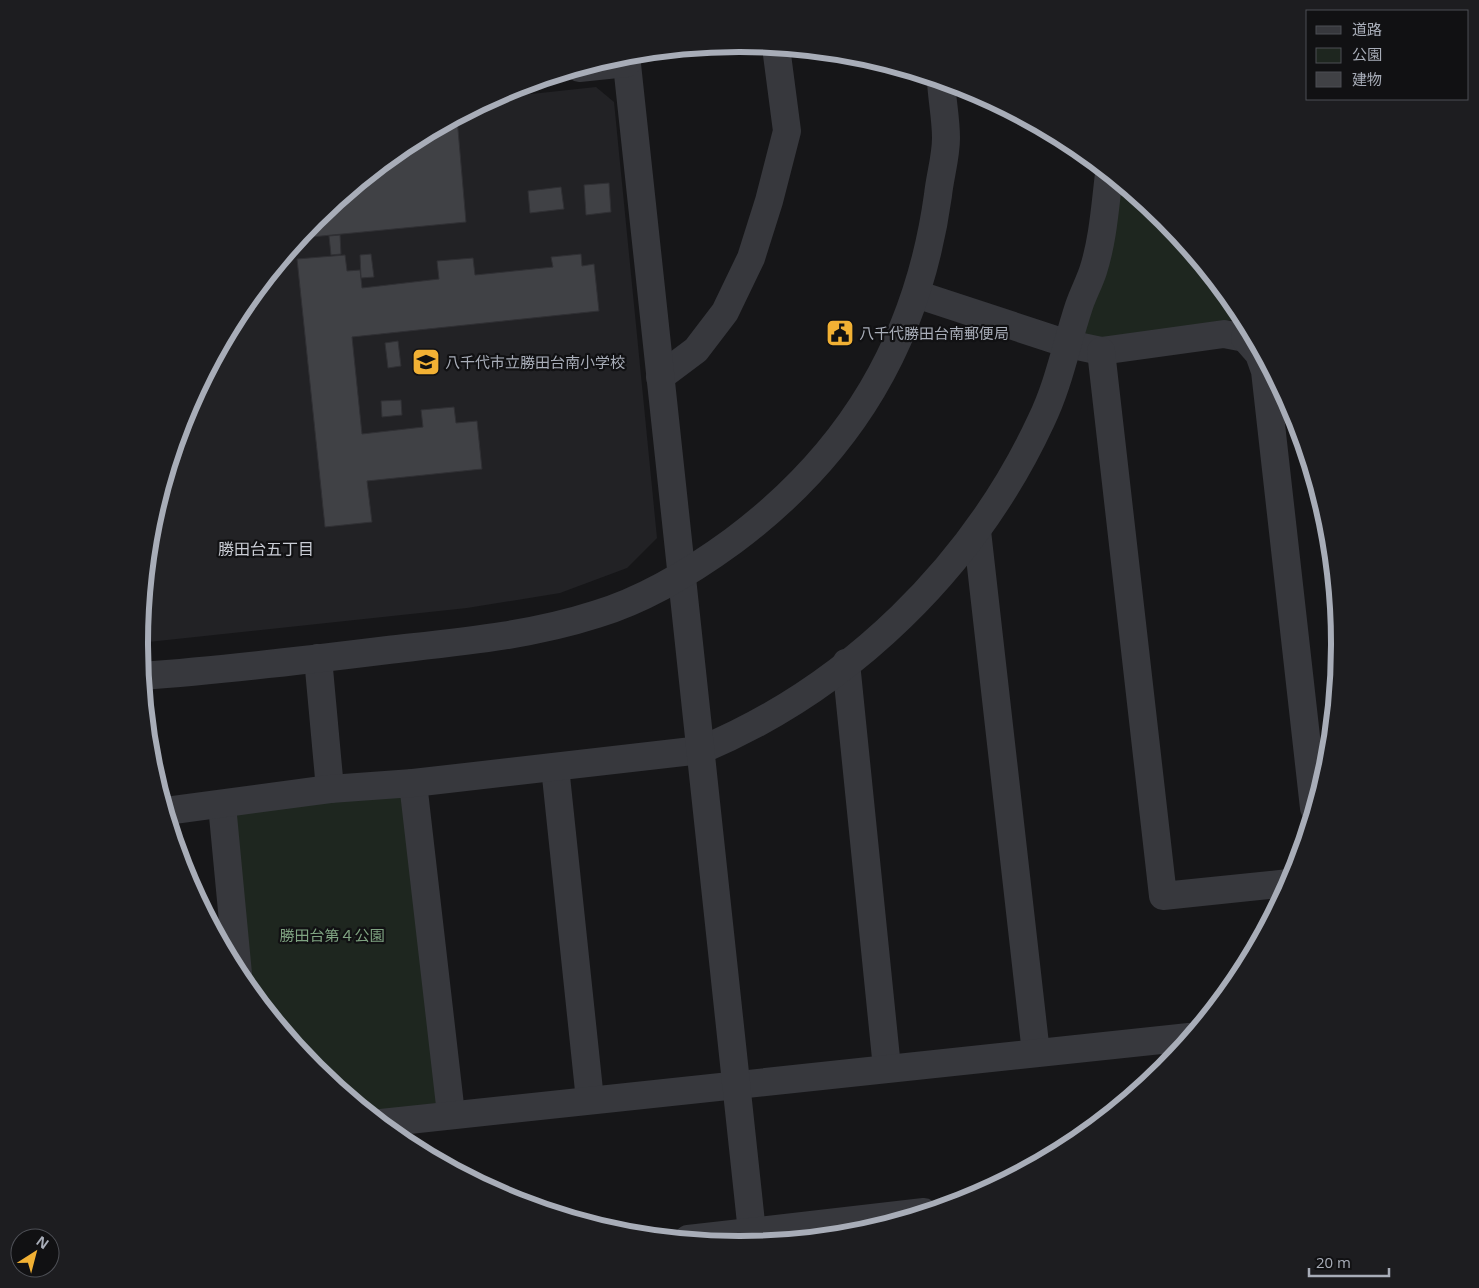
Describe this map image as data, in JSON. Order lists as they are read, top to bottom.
{
  "districts": ["勝田台五丁目"],
  "parks": ["勝田台第４公園"],
  "places": {
    "public building": ["八千代勝田台南郵便局"],
    "school or university": ["八千代市立勝田台南小学校"]
  },
  "legend": ["道路", "公園", "建物"],
  "scale_bar": "20 m",
  "north": "top right"
}
